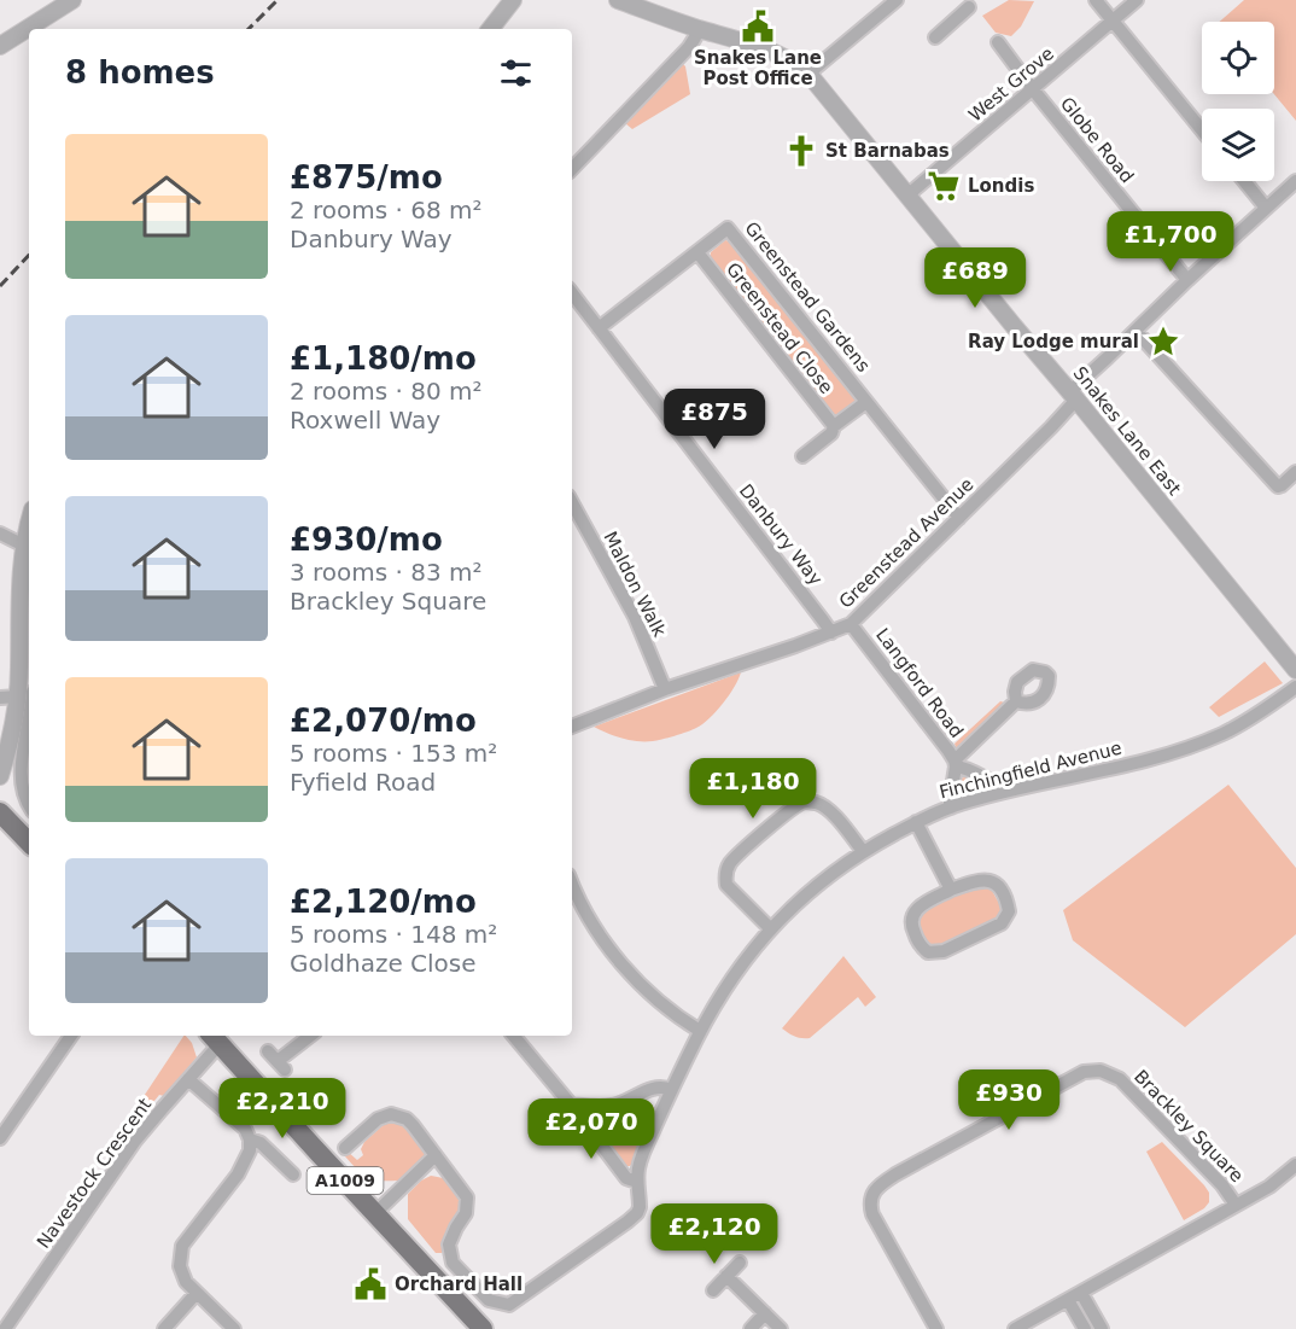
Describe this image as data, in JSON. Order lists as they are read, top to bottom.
{
  "streets": {
    "main road": ["A1009"],
    "street": [
      "West Grove",
      "Globe Road",
      "Greenstead Gardens",
      "Greenstead Close",
      "Snakes Lane East",
      "Danbury Way",
      "Greenstead Avenue",
      "Maldon Walk",
      "Langford Road",
      "Finchingfield Avenue",
      "Brackley Square",
      "Navestock Crescent"
    ]
  },
  "crossings": [
    ["West Grove", "Globe Road"],
    ["West Grove", "Snakes Lane East"],
    ["Globe Road", "Greenstead Avenue"],
    ["Greenstead Gardens", "Greenstead Close"],
    ["Greenstead Gardens", "Danbury Way"],
    ["Greenstead Gardens", "Greenstead Avenue"],
    ["Snakes Lane East", "Greenstead Avenue"],
    ["Danbury Way", "Greenstead Avenue"],
    ["Greenstead Avenue", "Maldon Walk"],
    ["Greenstead Avenue", "Langford Road"],
    ["Langford Road", "Finchingfield Avenue"],
    ["Navestock Crescent", "A1009"]
  ],
  "places": {
    "public building": ["Snakes Lane Post Office", "Orchard Hall"],
    "church": ["St Barnabas"],
    "supermarket": ["Londis"],
    "place": ["Ray Lodge mural"]
  },
  "page": {
    "heading": "8 homes",
    "list": [
      {
        "name": "£875/mo",
        "note": "2 rooms · 68 m² · Danbury Way"
      },
      {
        "name": "£1,180/mo",
        "note": "2 rooms · 80 m² · Roxwell Way"
      },
      {
        "name": "£930/mo",
        "note": "3 rooms · 83 m² · Brackley Square"
      },
      {
        "name": "£2,070/mo",
        "note": "5 rooms · 153 m² · Fyfield Road"
      },
      {
        "name": "£2,120/mo",
        "note": "5 rooms · 148 m² · Goldhaze Close"
      }
    ],
    "price": [
      "£1,700",
      "£689",
      "£875",
      "£1,180",
      "£930",
      "£2,210",
      "£2,070",
      "£2,120"
    ]
  }
}
